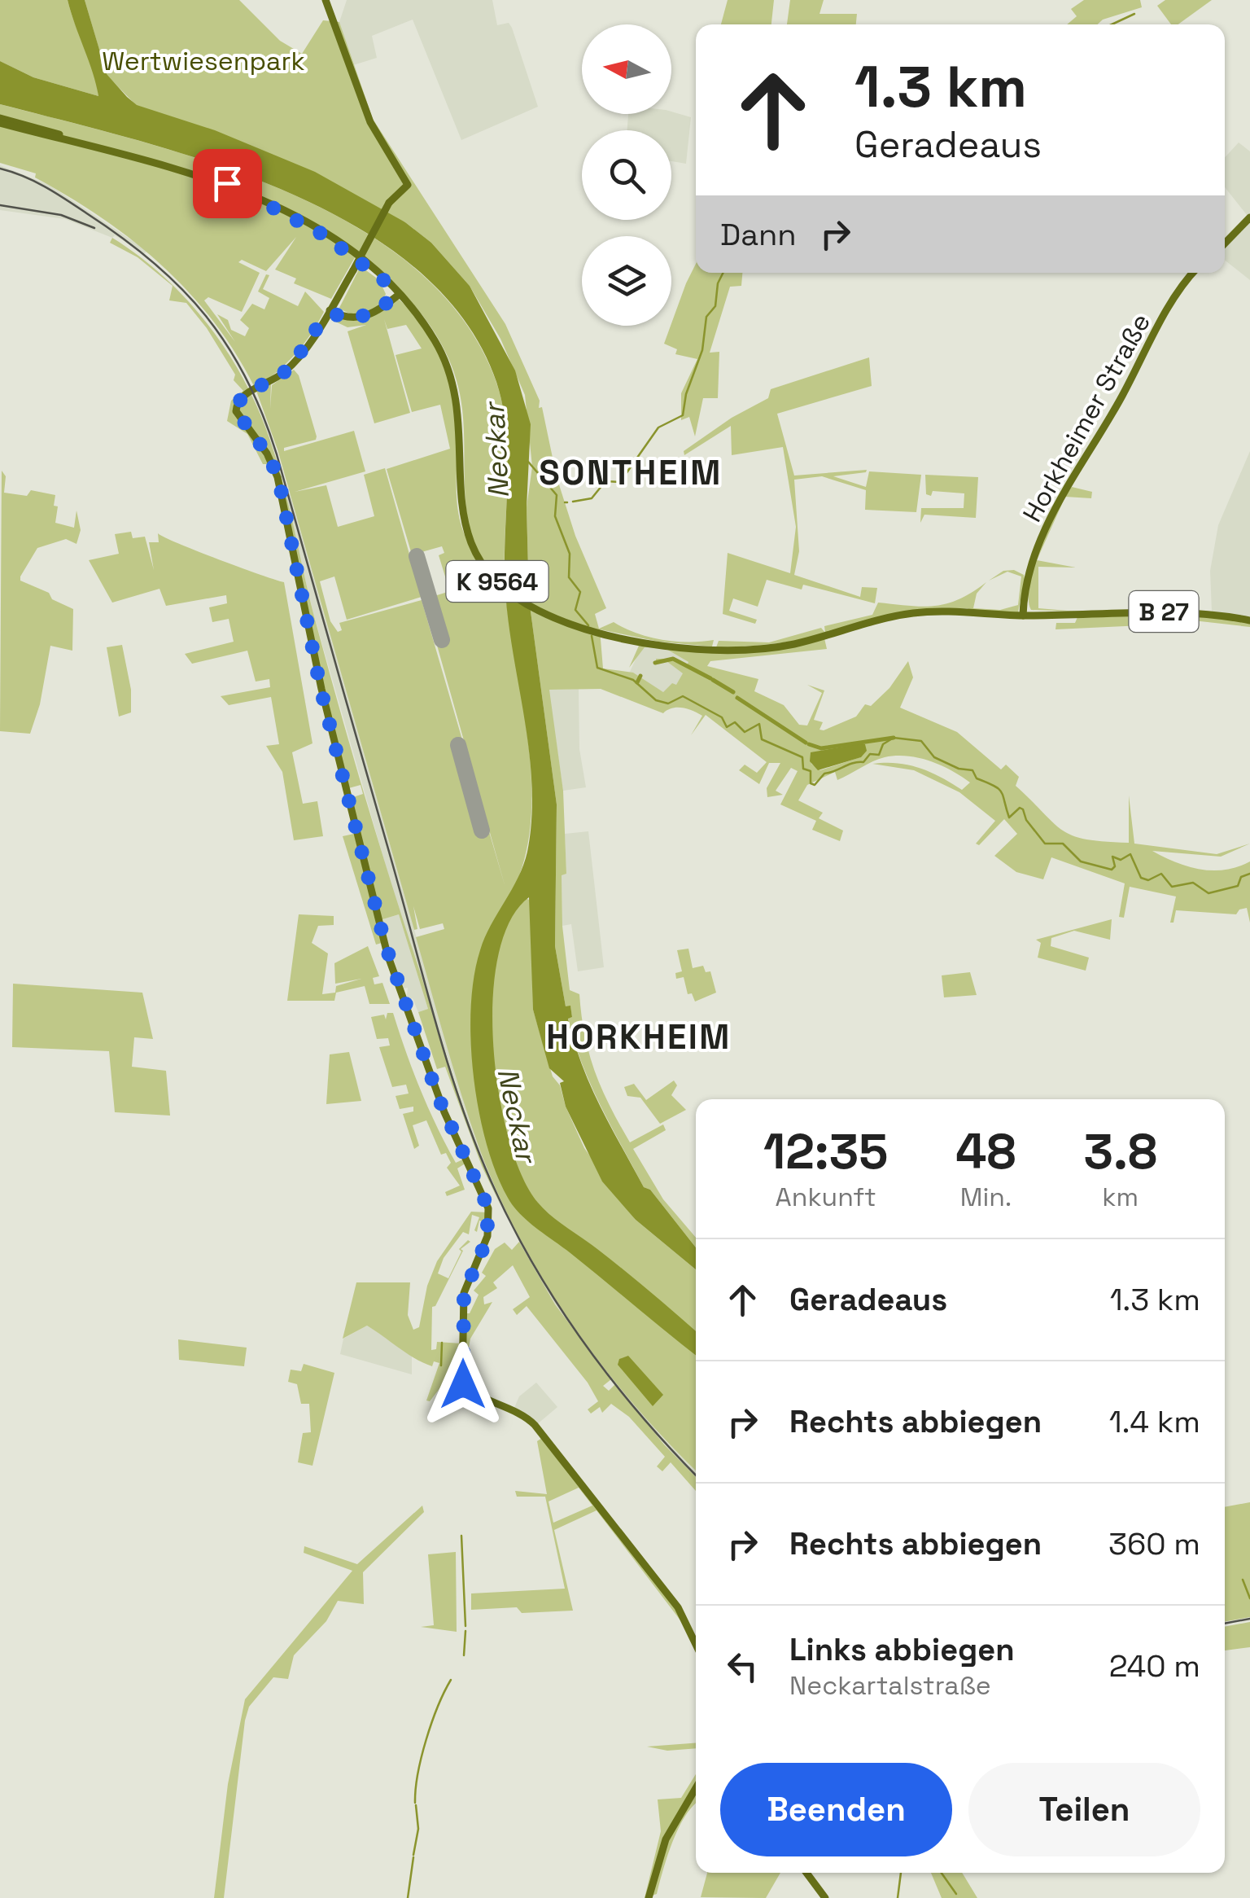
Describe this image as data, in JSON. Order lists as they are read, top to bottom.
{
  "streets": {
    "main road": ["Horkheimer Straße", "K 9564", "B 27"]
  },
  "crossings": [
    ["Horkheimer Straße", "K 9564"],
    ["Horkheimer Straße", "B 27"],
    ["K 9564", "B 27"]
  ],
  "districts": ["SONTHEIM", "HORKHEIM"],
  "water": ["Neckar"],
  "parks": ["Wertwiesenpark"],
  "north": "left",
  "page": {
    "turn": ["1.3 km", "Geradeaus"],
    "then": "Dann",
    "eta": [
      "12:35",
      "Ankunft",
      "48",
      "Min.",
      "3.8",
      "km"
    ],
    "list": [
      {
        "name": "Geradeaus",
        "value": "1.3 km"
      },
      {
        "name": "Rechts abbiegen",
        "value": "1.4 km"
      },
      {
        "name": "Rechts abbiegen",
        "value": "360 m"
      },
      {
        "name": "Links abbiegen",
        "note": "Neckartalstraße",
        "value": "240 m"
      }
    ],
    "buttons": ["Beenden", "Teilen"]
  }
}
